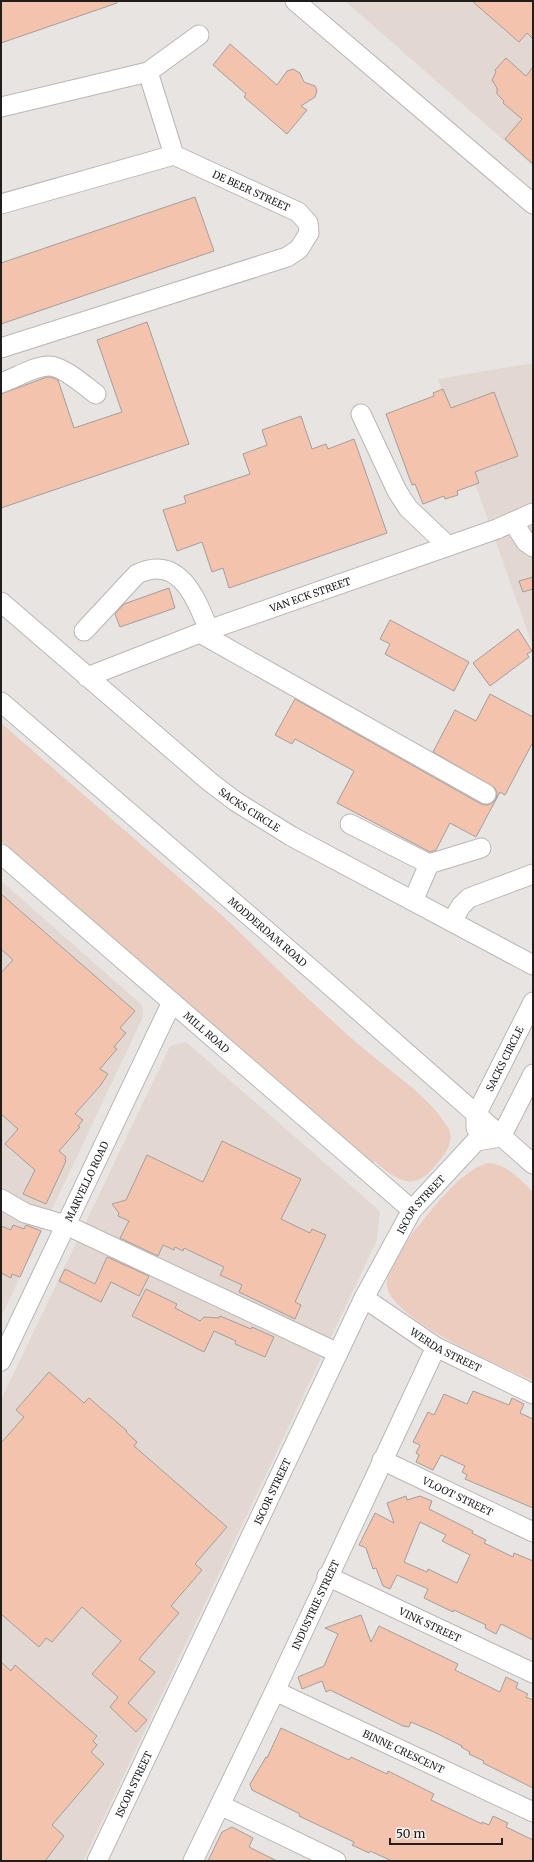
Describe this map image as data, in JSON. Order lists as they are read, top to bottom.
{
  "streets": {
    "street": [
      "DE BEER STREET",
      "VAN ECK STREET",
      "SACKS CIRCLE",
      "MODDERDAM ROAD",
      "MILL ROAD",
      "MARVELLO ROAD",
      "ISCOR STREET",
      "WERDA STREET",
      "VLOOT STREET",
      "INDUSTRIE STREET",
      "VINK STREET",
      "BINNE CRESCENT"
    ]
  },
  "crossings": [
    ["VAN ECK STREET", "SACKS CIRCLE"],
    ["SACKS CIRCLE", "MODDERDAM ROAD"],
    ["MILL ROAD", "MARVELLO ROAD"],
    ["MILL ROAD", "ISCOR STREET"],
    ["ISCOR STREET", "WERDA STREET"],
    ["WERDA STREET", "INDUSTRIE STREET"],
    ["VLOOT STREET", "INDUSTRIE STREET"],
    ["INDUSTRIE STREET", "VINK STREET"],
    ["INDUSTRIE STREET", "BINNE CRESCENT"]
  ],
  "scale_bar": "50 m"
}
